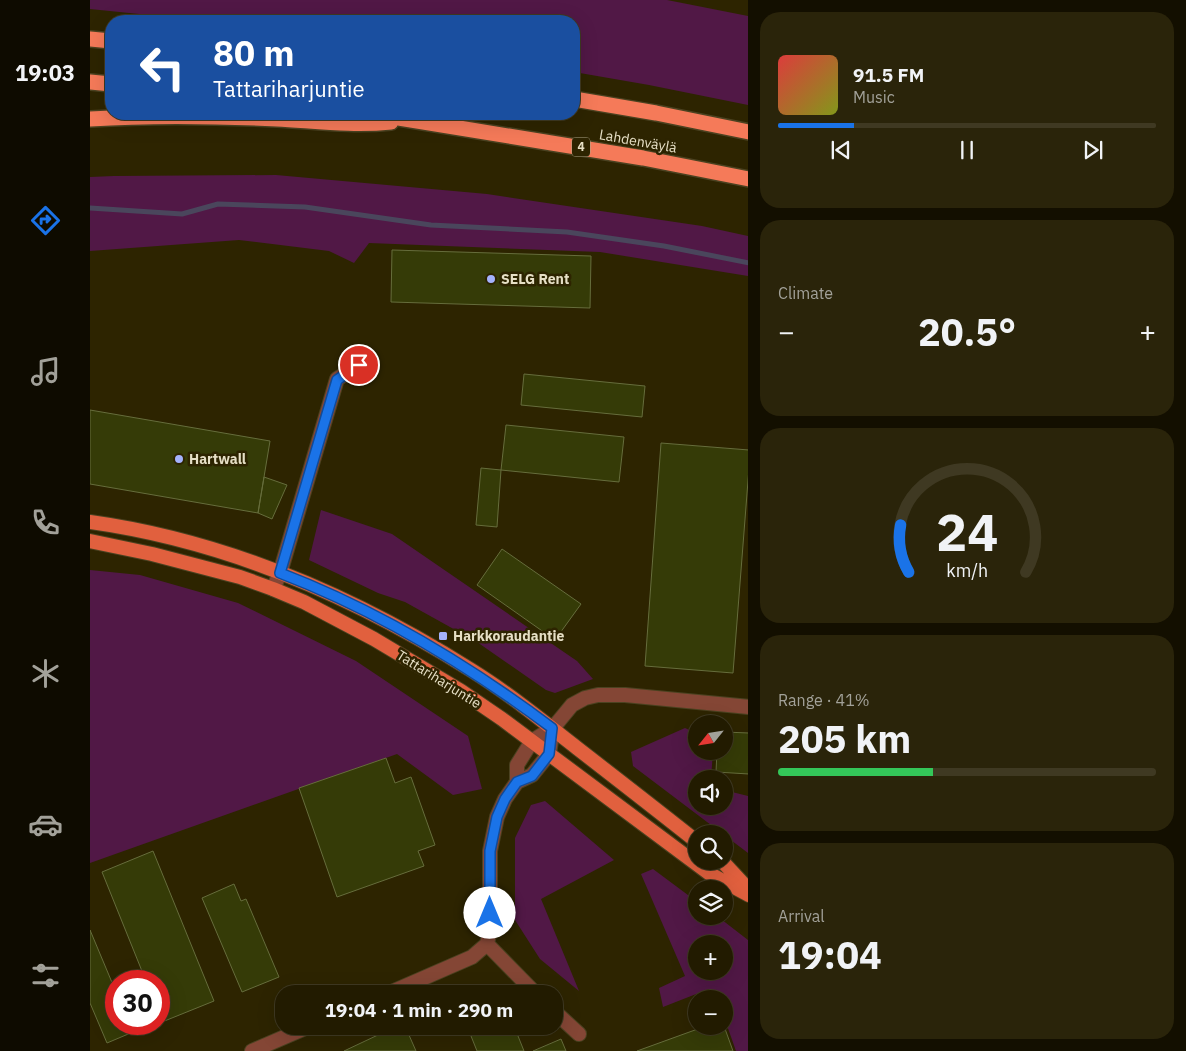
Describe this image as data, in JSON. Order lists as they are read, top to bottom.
{
  "streets": {
    "highway": ["Lahdenväylä", "4"],
    "main road": ["Tattariharjuntie"]
  },
  "places": {
    "other": ["SELG Rent", "Hartwall"],
    "transit": ["Harkkoraudantie"]
  },
  "north": "bottom left",
  "page": {
    "tabs": "19:03",
    "turn": ["80 m", "Tattariharjuntie"],
    "song": ["91.5 FM", "Music"],
    "tile": [
      "Climate",
      ["Range · 41%", "205 km"],
      ["Arrival", "19:04"]
    ],
    "heat": ["−", "20.5°", "+"],
    "map_buttons": ["+", "−"],
    "limit": "30",
    "trip": "19:04 · 1 min · 290 m",
    "gauge": ["24", "km/h"]
  }
}
